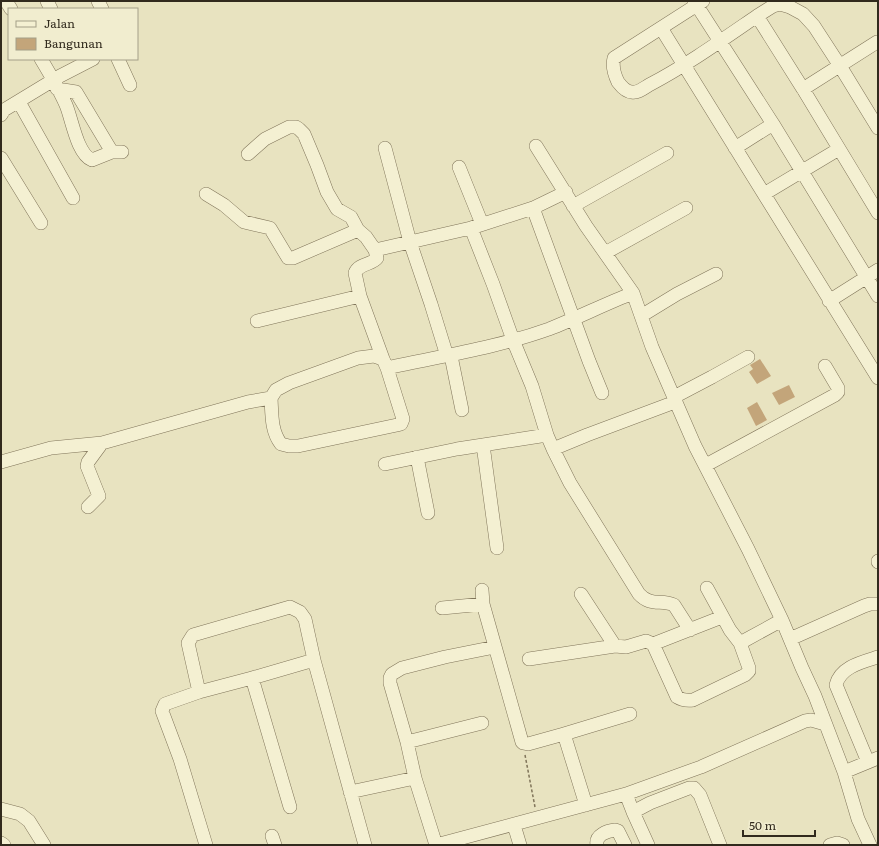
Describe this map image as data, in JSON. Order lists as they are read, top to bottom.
{
  "legend": ["Jalan", "Bangunan"],
  "scale_bar": "50 m"
}
